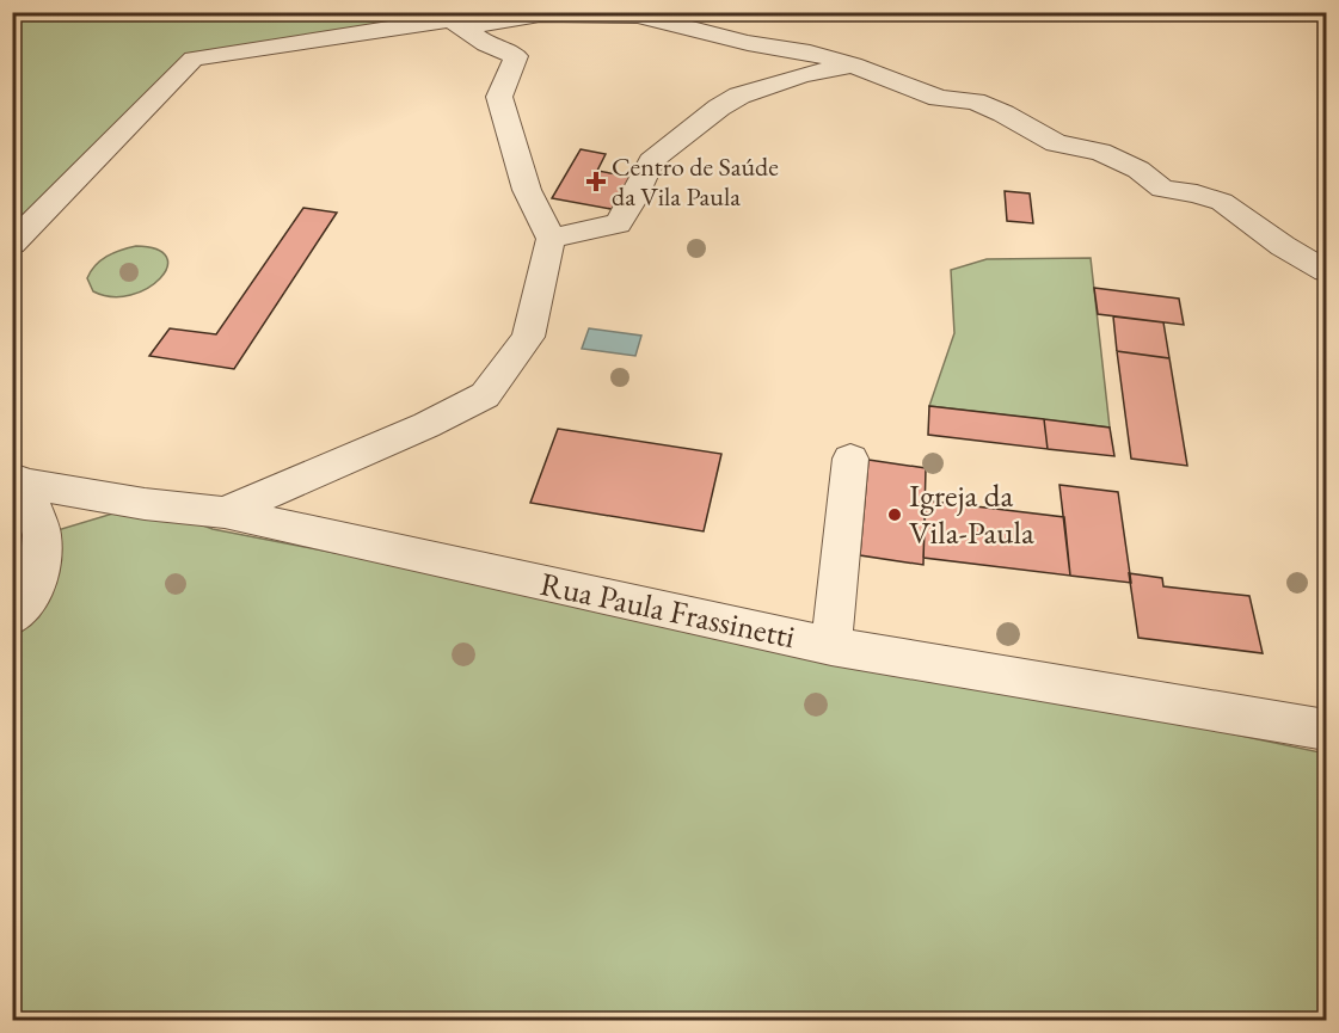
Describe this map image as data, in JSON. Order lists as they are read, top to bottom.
{
  "streets": {
    "street": ["Rua Paula Frassinetti"]
  },
  "places": {
    "health": ["Centro de Saúde da Vila Paula"],
    "other": ["Igreja da Vila-Paula"]
  }
}
